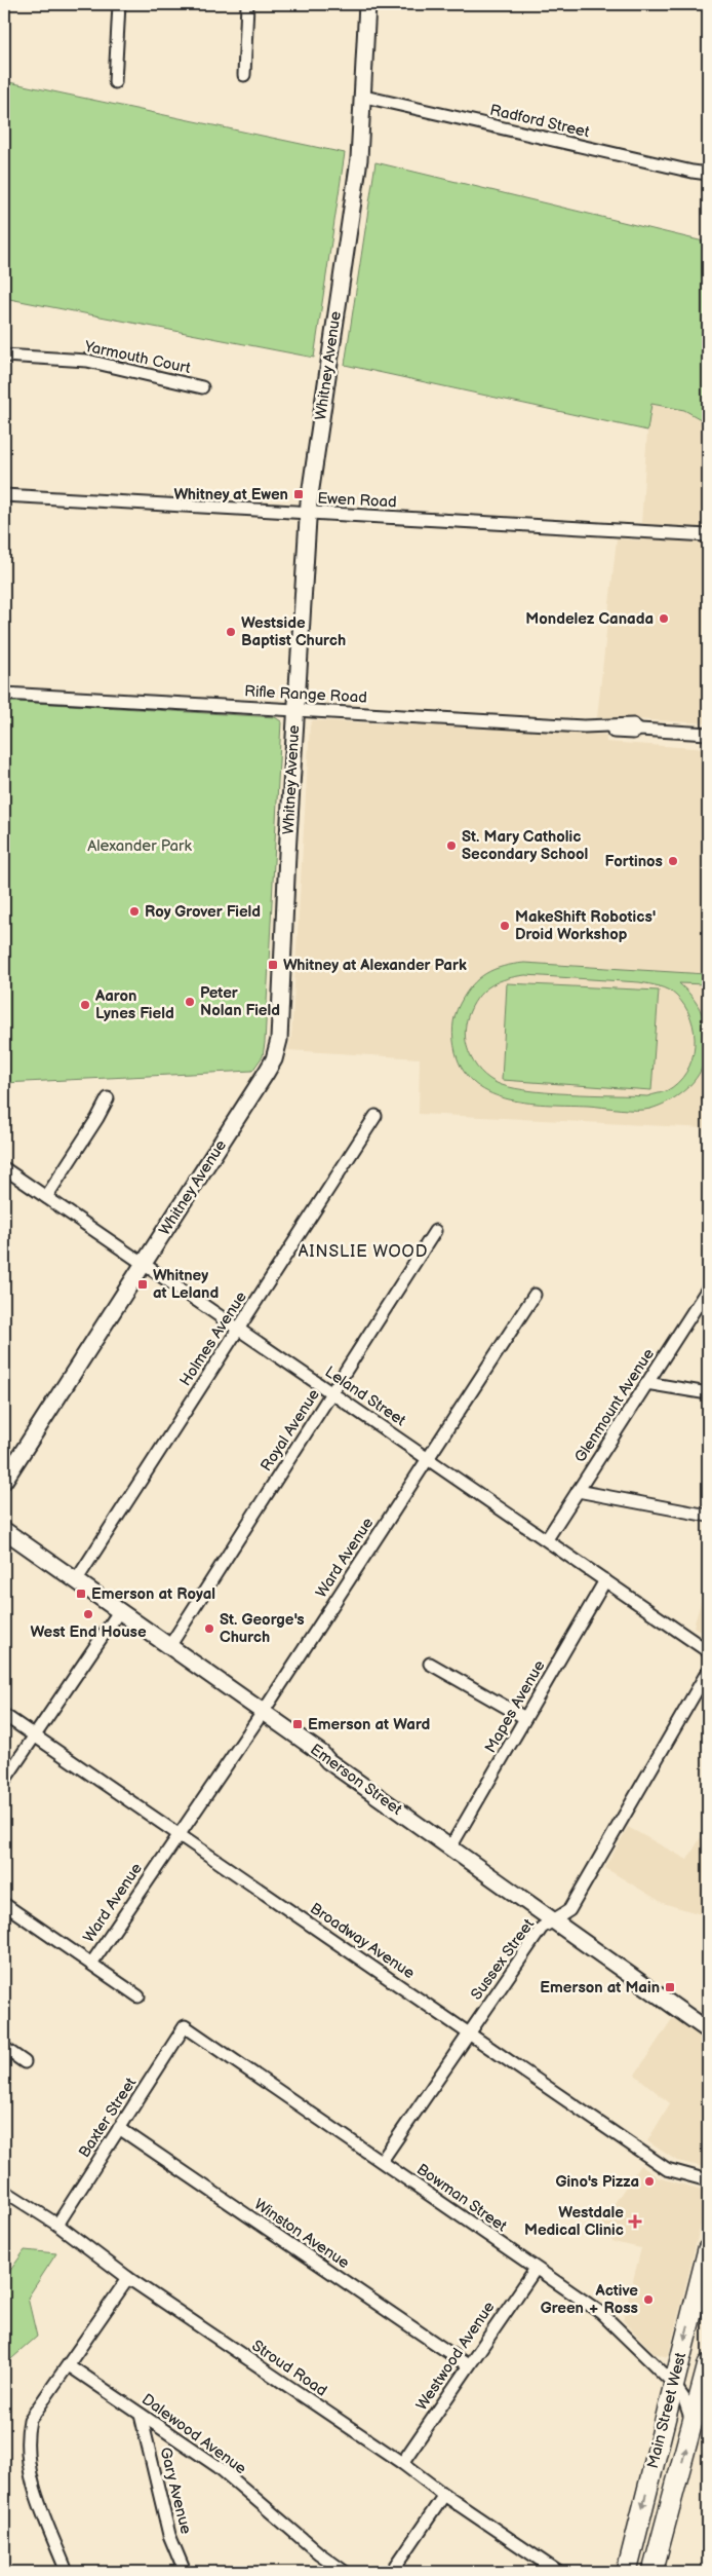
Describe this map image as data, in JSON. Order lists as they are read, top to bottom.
{
  "streets": {
    "main road": ["Main Street West"],
    "street": [
      "Radford Street",
      "Yarmouth Court",
      "Whitney Avenue",
      "Ewen Road",
      "Rifle Range Road",
      "Holmes Avenue",
      "Leland Street",
      "Glenmount Avenue",
      "Royal Avenue",
      "Ward Avenue",
      "Mapes Avenue",
      "Emerson Street",
      "Broadway Avenue",
      "Sussex Street",
      "Baxter Street",
      "Bowman Street",
      "Winston Avenue",
      "Westwood Avenue",
      "Stroud Road",
      "Dalewood Avenue",
      "Gary Avenue"
    ]
  },
  "crossings": [
    ["Radford Street", "Whitney Avenue"],
    ["Whitney Avenue", "Ewen Road"],
    ["Whitney Avenue", "Rifle Range Road"],
    ["Whitney Avenue", "Leland Street"],
    ["Holmes Avenue", "Leland Street"],
    ["Holmes Avenue", "Emerson Street"],
    ["Leland Street", "Glenmount Avenue"],
    ["Leland Street", "Royal Avenue"],
    ["Leland Street", "Ward Avenue"],
    ["Leland Street", "Mapes Avenue"],
    ["Royal Avenue", "Emerson Street"],
    ["Ward Avenue", "Emerson Street"],
    ["Ward Avenue", "Broadway Avenue"],
    ["Mapes Avenue", "Emerson Street"],
    ["Emerson Street", "Sussex Street"],
    ["Broadway Avenue", "Sussex Street"],
    ["Sussex Street", "Bowman Street"],
    ["Baxter Street", "Bowman Street"],
    ["Baxter Street", "Winston Avenue"],
    ["Baxter Street", "Stroud Road"],
    ["Bowman Street", "Westwood Avenue"],
    ["Bowman Street", "Main Street West"],
    ["Winston Avenue", "Westwood Avenue"],
    ["Westwood Avenue", "Stroud Road"],
    ["Dalewood Avenue", "Gary Avenue"]
  ],
  "districts": ["AINSLIE WOOD"],
  "parks": ["Alexander Park"],
  "places": {
    "transit": [
      "Whitney at Ewen",
      "Whitney at Alexander Park",
      "Whitney at Leland",
      "Emerson at Royal",
      "Emerson at Ward",
      "Emerson at Main"
    ],
    "other": [
      "Mondelez Canada",
      "Westside Baptist Church",
      "St. Mary Catholic Secondary School",
      "Fortinos",
      "Roy Grover Field",
      "MakeShift Robotics' Droid Workshop",
      "Peter Nolan Field",
      "Aaron Lynes Field",
      "West End House",
      "St. George's Church",
      "Gino's Pizza",
      "Active Green + Ross"
    ],
    "health": ["Westdale Medical Clinic"]
  }
}
